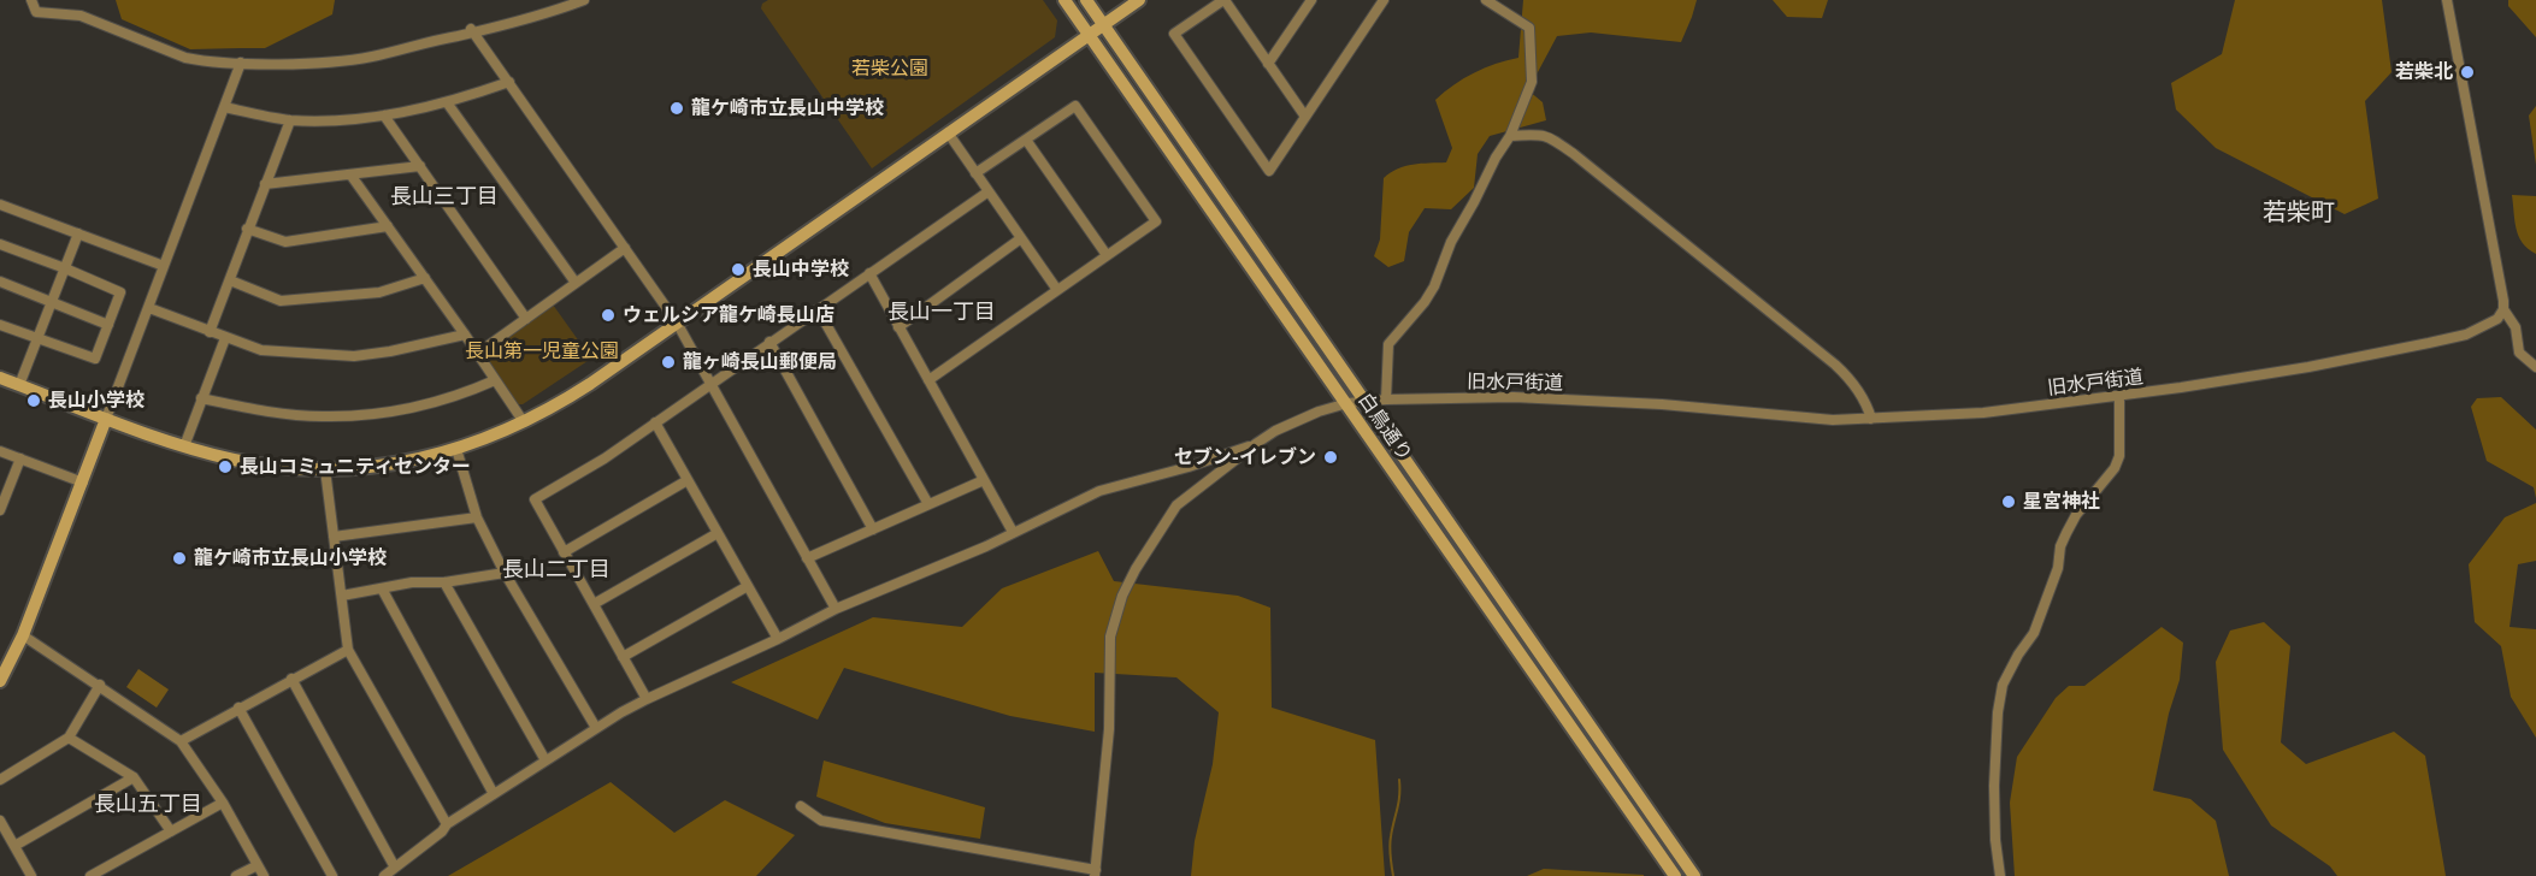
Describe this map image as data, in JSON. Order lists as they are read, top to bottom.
{
  "streets": {
    "main road": ["白鳥通り"],
    "street": ["旧水戸街道"]
  },
  "crossings": [
    ["旧水戸街道", "白鳥通り"]
  ],
  "districts": [
    "長山三丁目",
    "若柴町",
    "長山一丁目",
    "長山二丁目",
    "長山五丁目"
  ],
  "parks": ["若柴公園", "長山第一児童公園"],
  "places": [
    "若柴北",
    "龍ケ崎市立長山中学校",
    "長山中学校",
    "ウェルシア龍ケ崎長山店",
    "龍ヶ崎長山郵便局",
    "長山小学校",
    "セブン-イレブン",
    "長山コミュニティセンター",
    "星宮神社",
    "龍ケ崎市立長山小学校"
  ]
}
